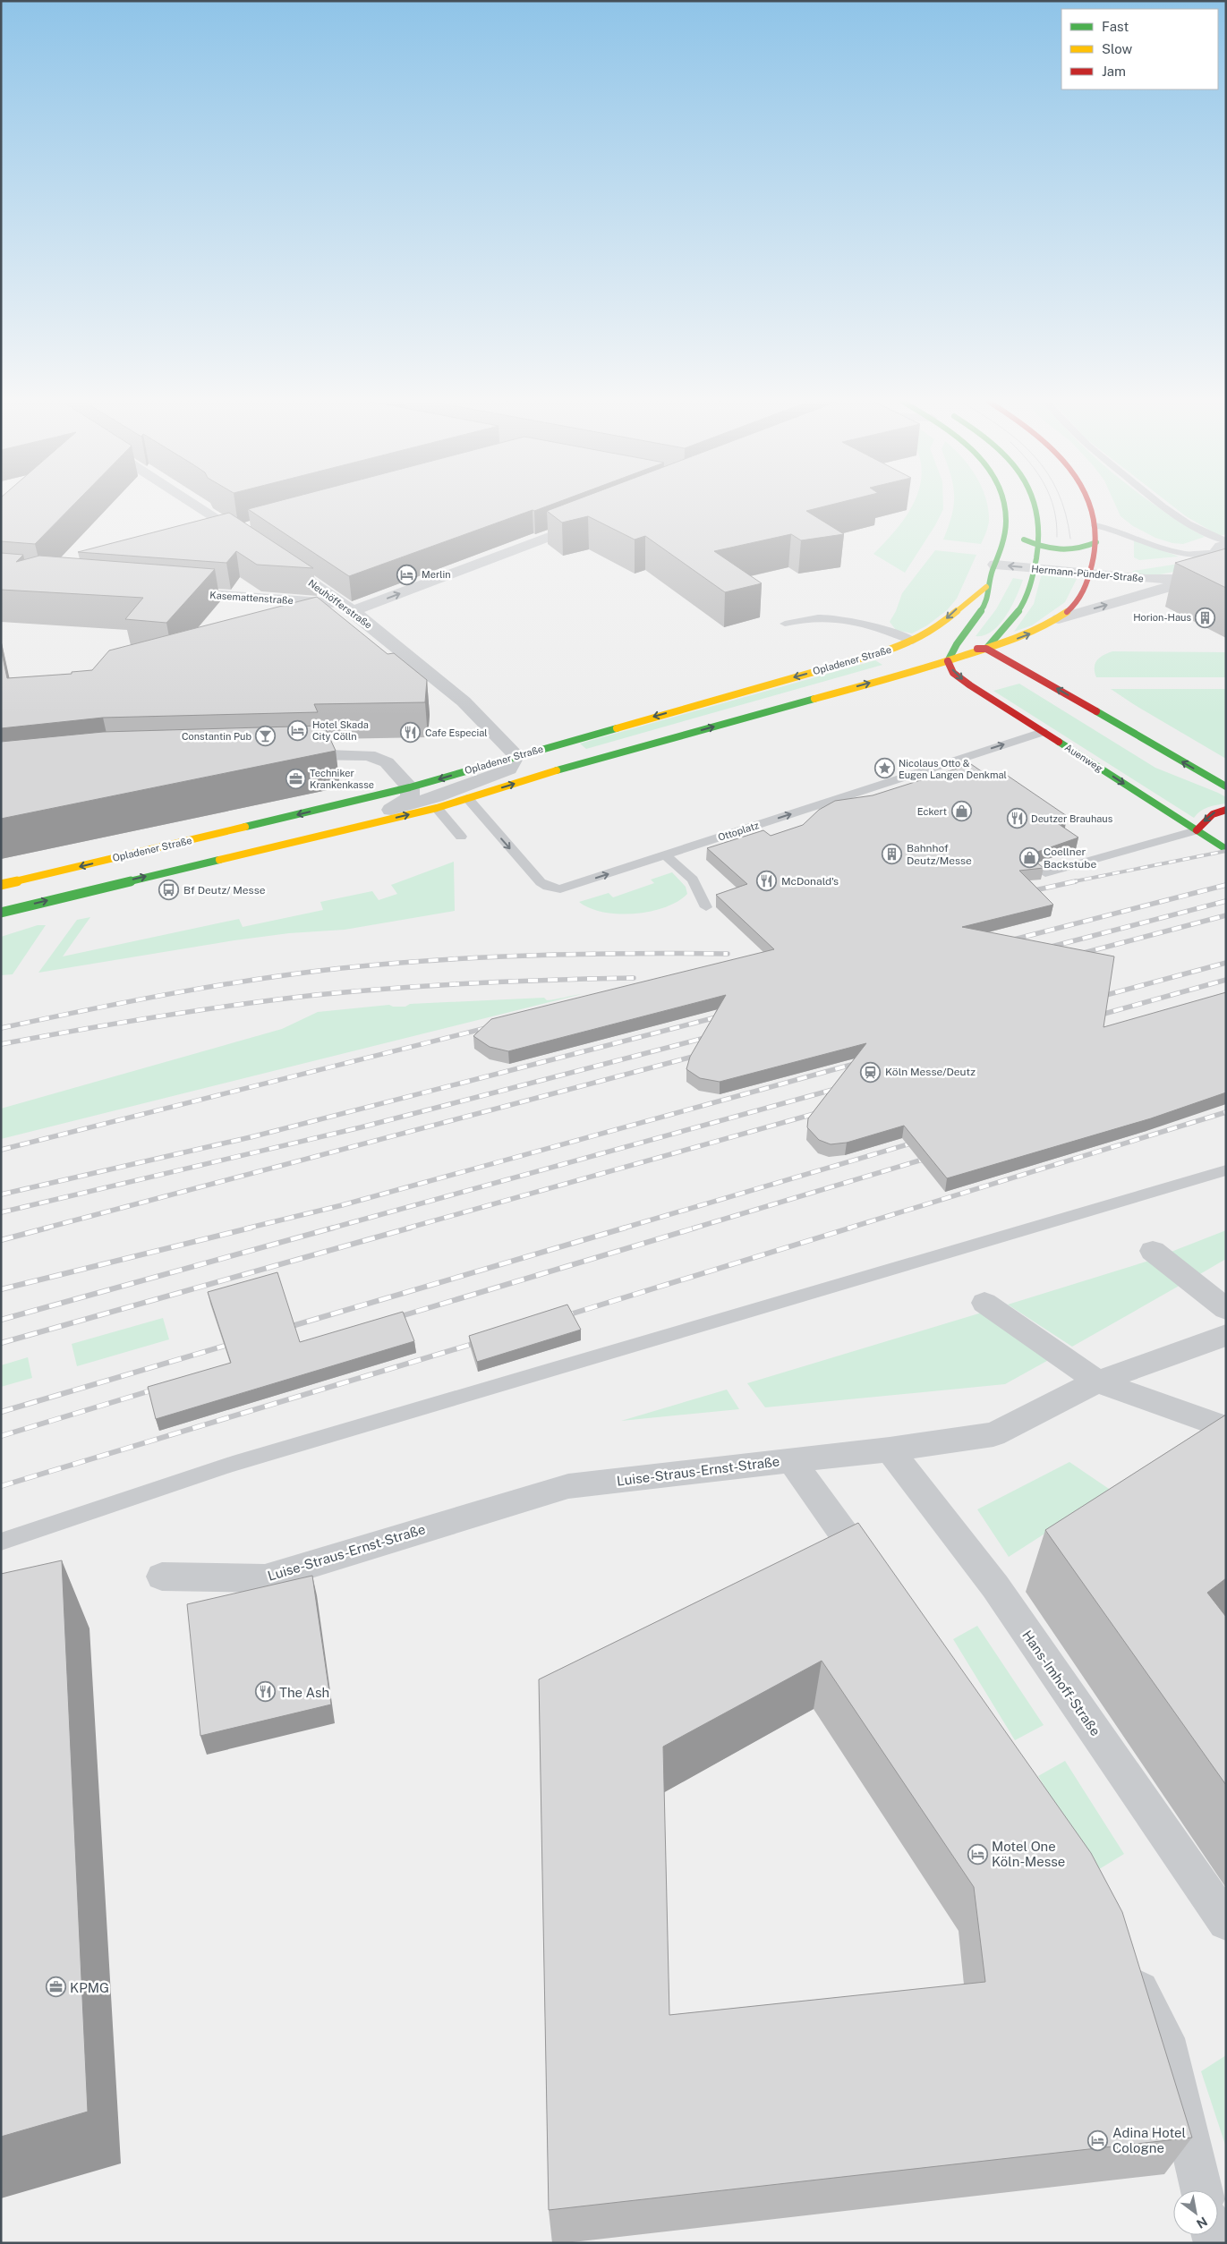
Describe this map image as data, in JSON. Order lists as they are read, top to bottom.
{
  "streets": {
    "main road": ["Opladener Straße", "Auenweg"],
    "street": [
      "Hermann-Pünder-Straße",
      "Kasemattenstraße",
      "Neuhöfferstraße",
      "Luise-Straus-Ernst-Straße",
      "Hans-Imhoff-Straße"
    ],
    "lane": ["Ottoplatz"]
  },
  "crossings": [
    ["Kasemattenstraße", "Neuhöfferstraße"],
    ["Neuhöfferstraße", "Opladener Straße"],
    ["Auenweg", "Ottoplatz"],
    ["Luise-Straus-Ernst-Straße", "Hans-Imhoff-Straße"]
  ],
  "one_way": ["Ottoplatz"],
  "places": {
    "hotel": [
      "Merlin",
      "Hotel Skada City Cölln",
      "Motel One Köln-Messe",
      "Adina Hotel Cologne"
    ],
    "building": ["Horion-Haus", "Bahnhof Deutz/Messe"],
    "restaurant": [
      "Cafe Especial",
      "Deutzer Brauhaus",
      "McDonald's",
      "The Ash"
    ],
    "bar": ["Constantin Pub"],
    "place": ["Nicolaus Otto & Eugen Langen Denkmal"],
    "office": ["Techniker Krankenkasse", "KPMG"],
    "shop": ["Eckert", "Coellner Backstube"],
    "bus stop": ["Bf Deutz/ Messe"],
    "station": ["Köln Messe/Deutz"]
  },
  "legend": ["Fast", "Slow", "Jam"],
  "north": "bottom right"
}
